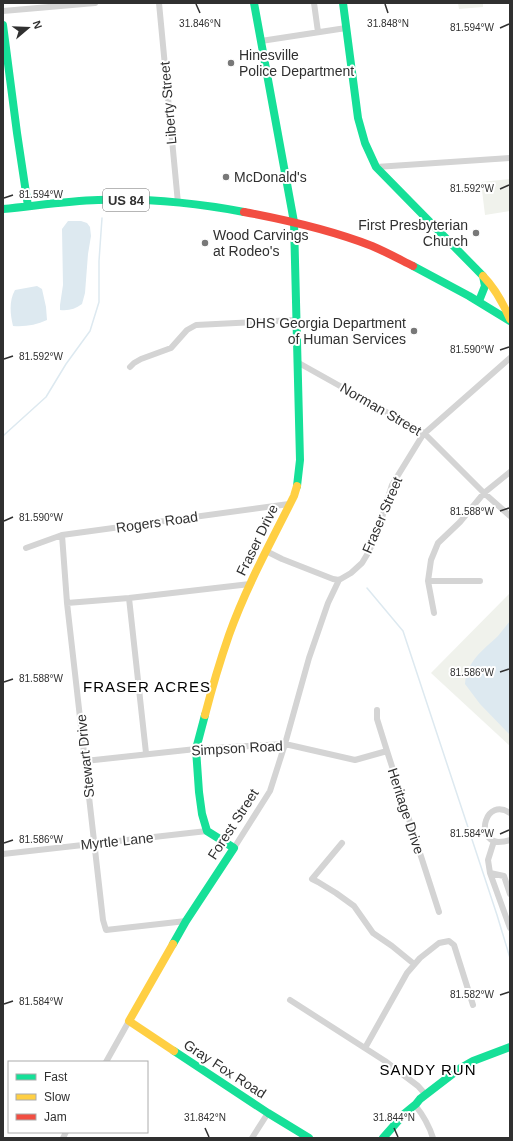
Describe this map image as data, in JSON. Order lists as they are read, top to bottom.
{
  "streets": {
    "main road": [
      "US 84",
      "Fraser Drive",
      "Forest Street",
      "Gray Fox Road"
    ],
    "street": [
      "Liberty Street",
      "Norman Street",
      "Fraser Street",
      "Rogers Road",
      "Simpson Road",
      "Stewart Drive",
      "Heritage Drive",
      "Myrtle Lane"
    ]
  },
  "crossings": [
    ["Liberty Street", "US 84"],
    ["US 84", "Fraser Drive"],
    ["Norman Street", "Fraser Street"],
    ["Norman Street", "Fraser Drive"],
    ["Fraser Street", "Forest Street"],
    ["Rogers Road", "Fraser Drive"],
    ["Rogers Road", "Stewart Drive"],
    ["Fraser Drive", "Simpson Road"],
    ["Fraser Drive", "Myrtle Lane"],
    ["Simpson Road", "Stewart Drive"],
    ["Simpson Road", "Heritage Drive"],
    ["Simpson Road", "Forest Street"],
    ["Stewart Drive", "Forest Street"],
    ["Stewart Drive", "Myrtle Lane"],
    ["Forest Street", "Gray Fox Road"]
  ],
  "districts": ["FRASER ACRES", "SANDY RUN"],
  "places": [
    "Hinesville Police Department",
    "McDonald's",
    "First Presbyterian Church",
    "Wood Carvings at Rodeo's",
    "DHS Georgia Department of Human Services"
  ],
  "legend": ["Fast", "Slow", "Jam"],
  "north": "right",
  "coordinates": [
    "31.846°N",
    "31.848°N",
    "81.594°W",
    "81.592°W",
    "81.590°W",
    "81.588°W",
    "81.586°W",
    "81.584°W",
    "81.582°W",
    "31.842°N",
    "31.844°N"
  ]
}
